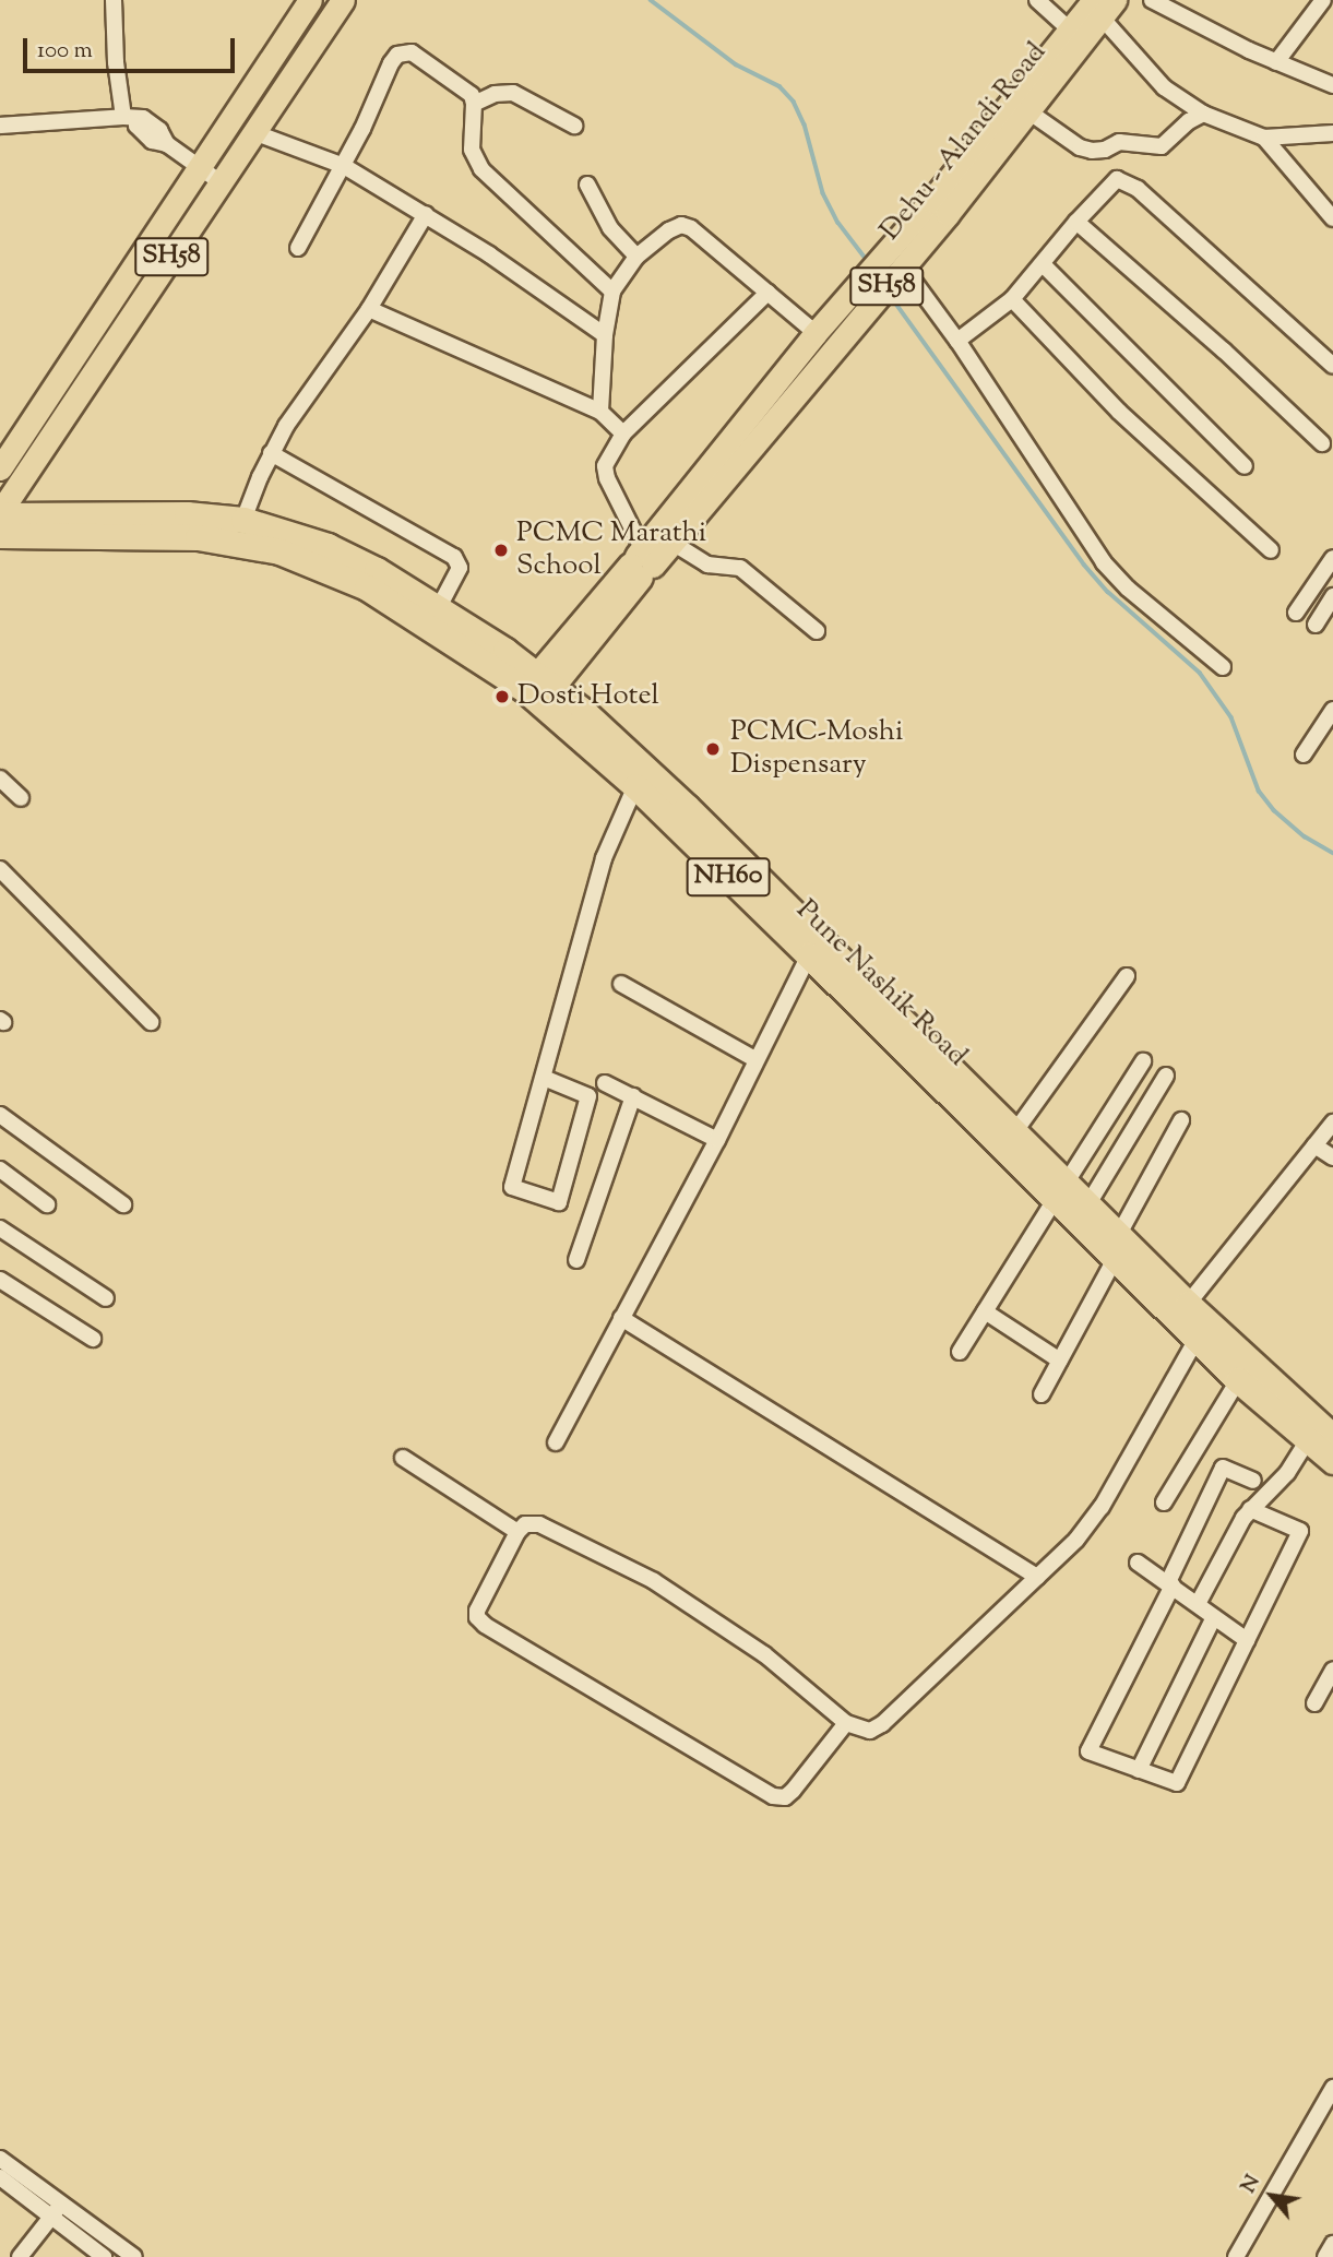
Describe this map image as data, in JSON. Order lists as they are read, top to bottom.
{
  "streets": {
    "highway": ["NH60", "Pune Nashik Road"],
    "main road": ["Dehu - Alandi Road", "SH58"]
  },
  "crossings": [
    ["Dehu - Alandi Road", "Pune Nashik Road"],
    ["SH58", "Pune Nashik Road"]
  ],
  "places": ["PCMC Marathi School", "Dosti Hotel", "PCMC-Moshi Dispensary"],
  "scale_bar": "100 m",
  "north": "top left"
}
